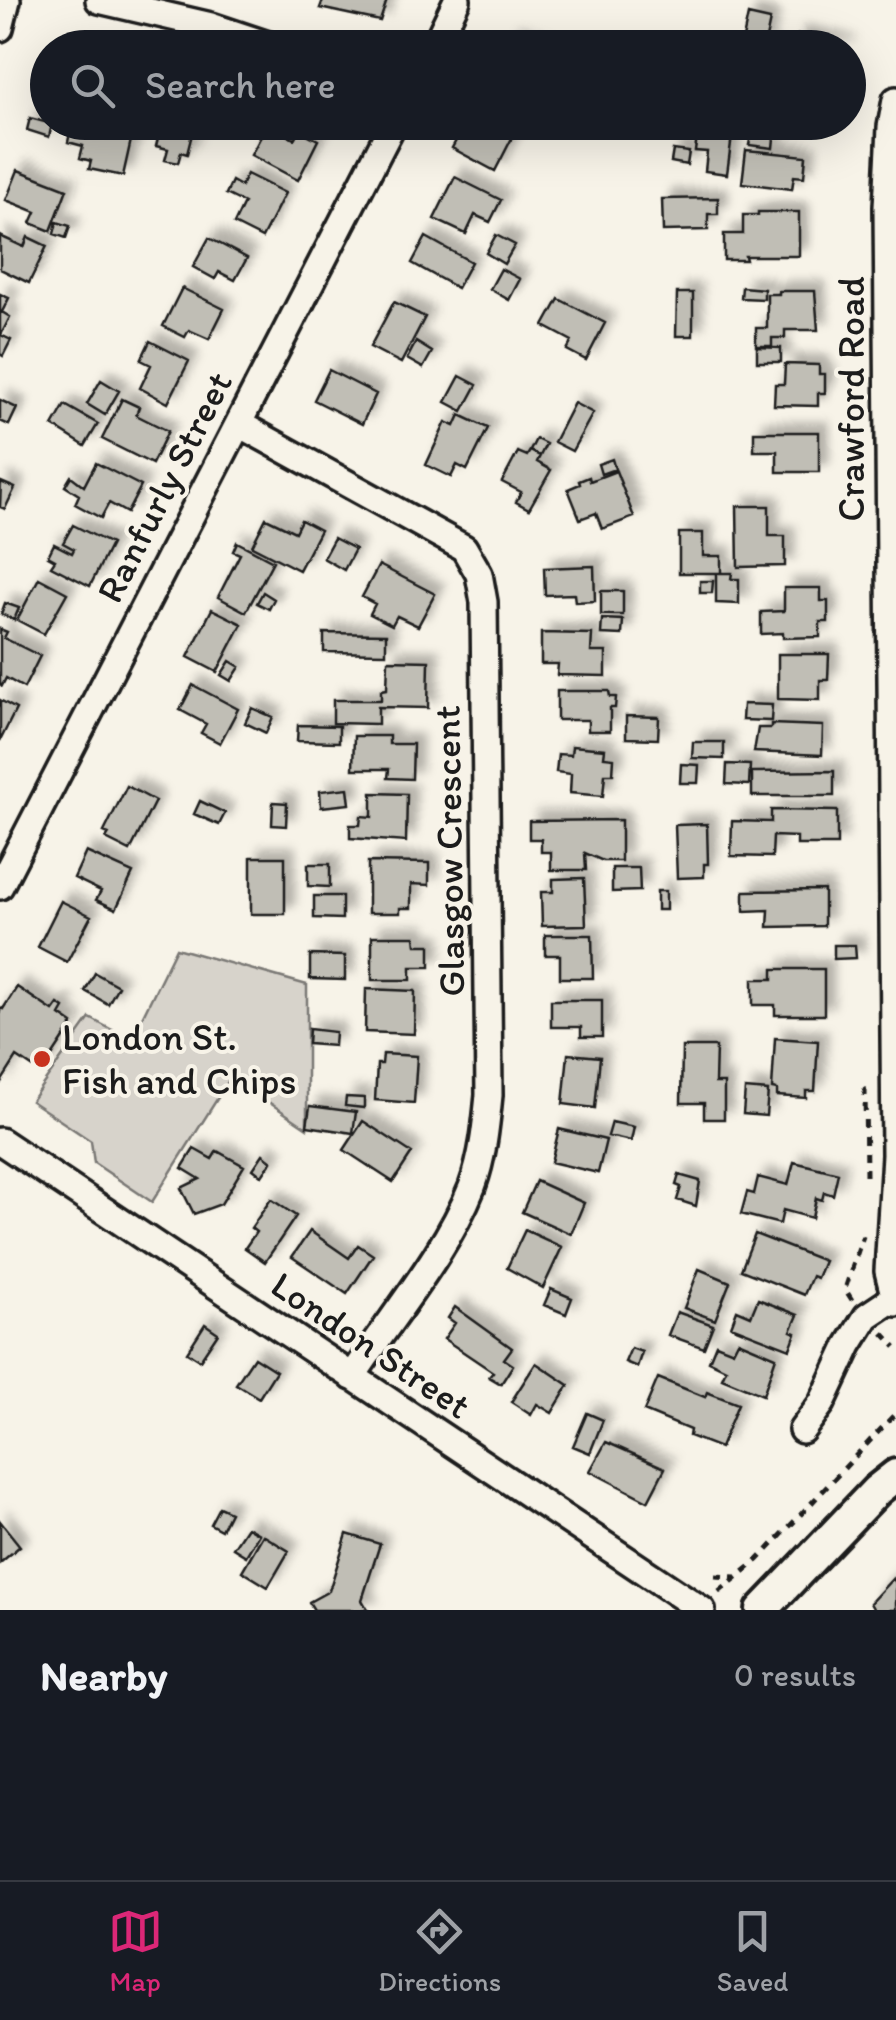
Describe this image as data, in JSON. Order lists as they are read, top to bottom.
{
  "streets": {
    "street": [
      "Crawford Road",
      "Ranfurly Street",
      "Glasgow Crescent",
      "London Street"
    ]
  },
  "crossings": [
    ["Ranfurly Street", "Glasgow Crescent"],
    ["Glasgow Crescent", "London Street"]
  ],
  "places": ["London St. Fish and Chips"],
  "page": {
    "search": "Search here",
    "heading": ["Nearby", "0 results"],
    "nav": ["Map", "Directions", "Saved"]
  }
}
